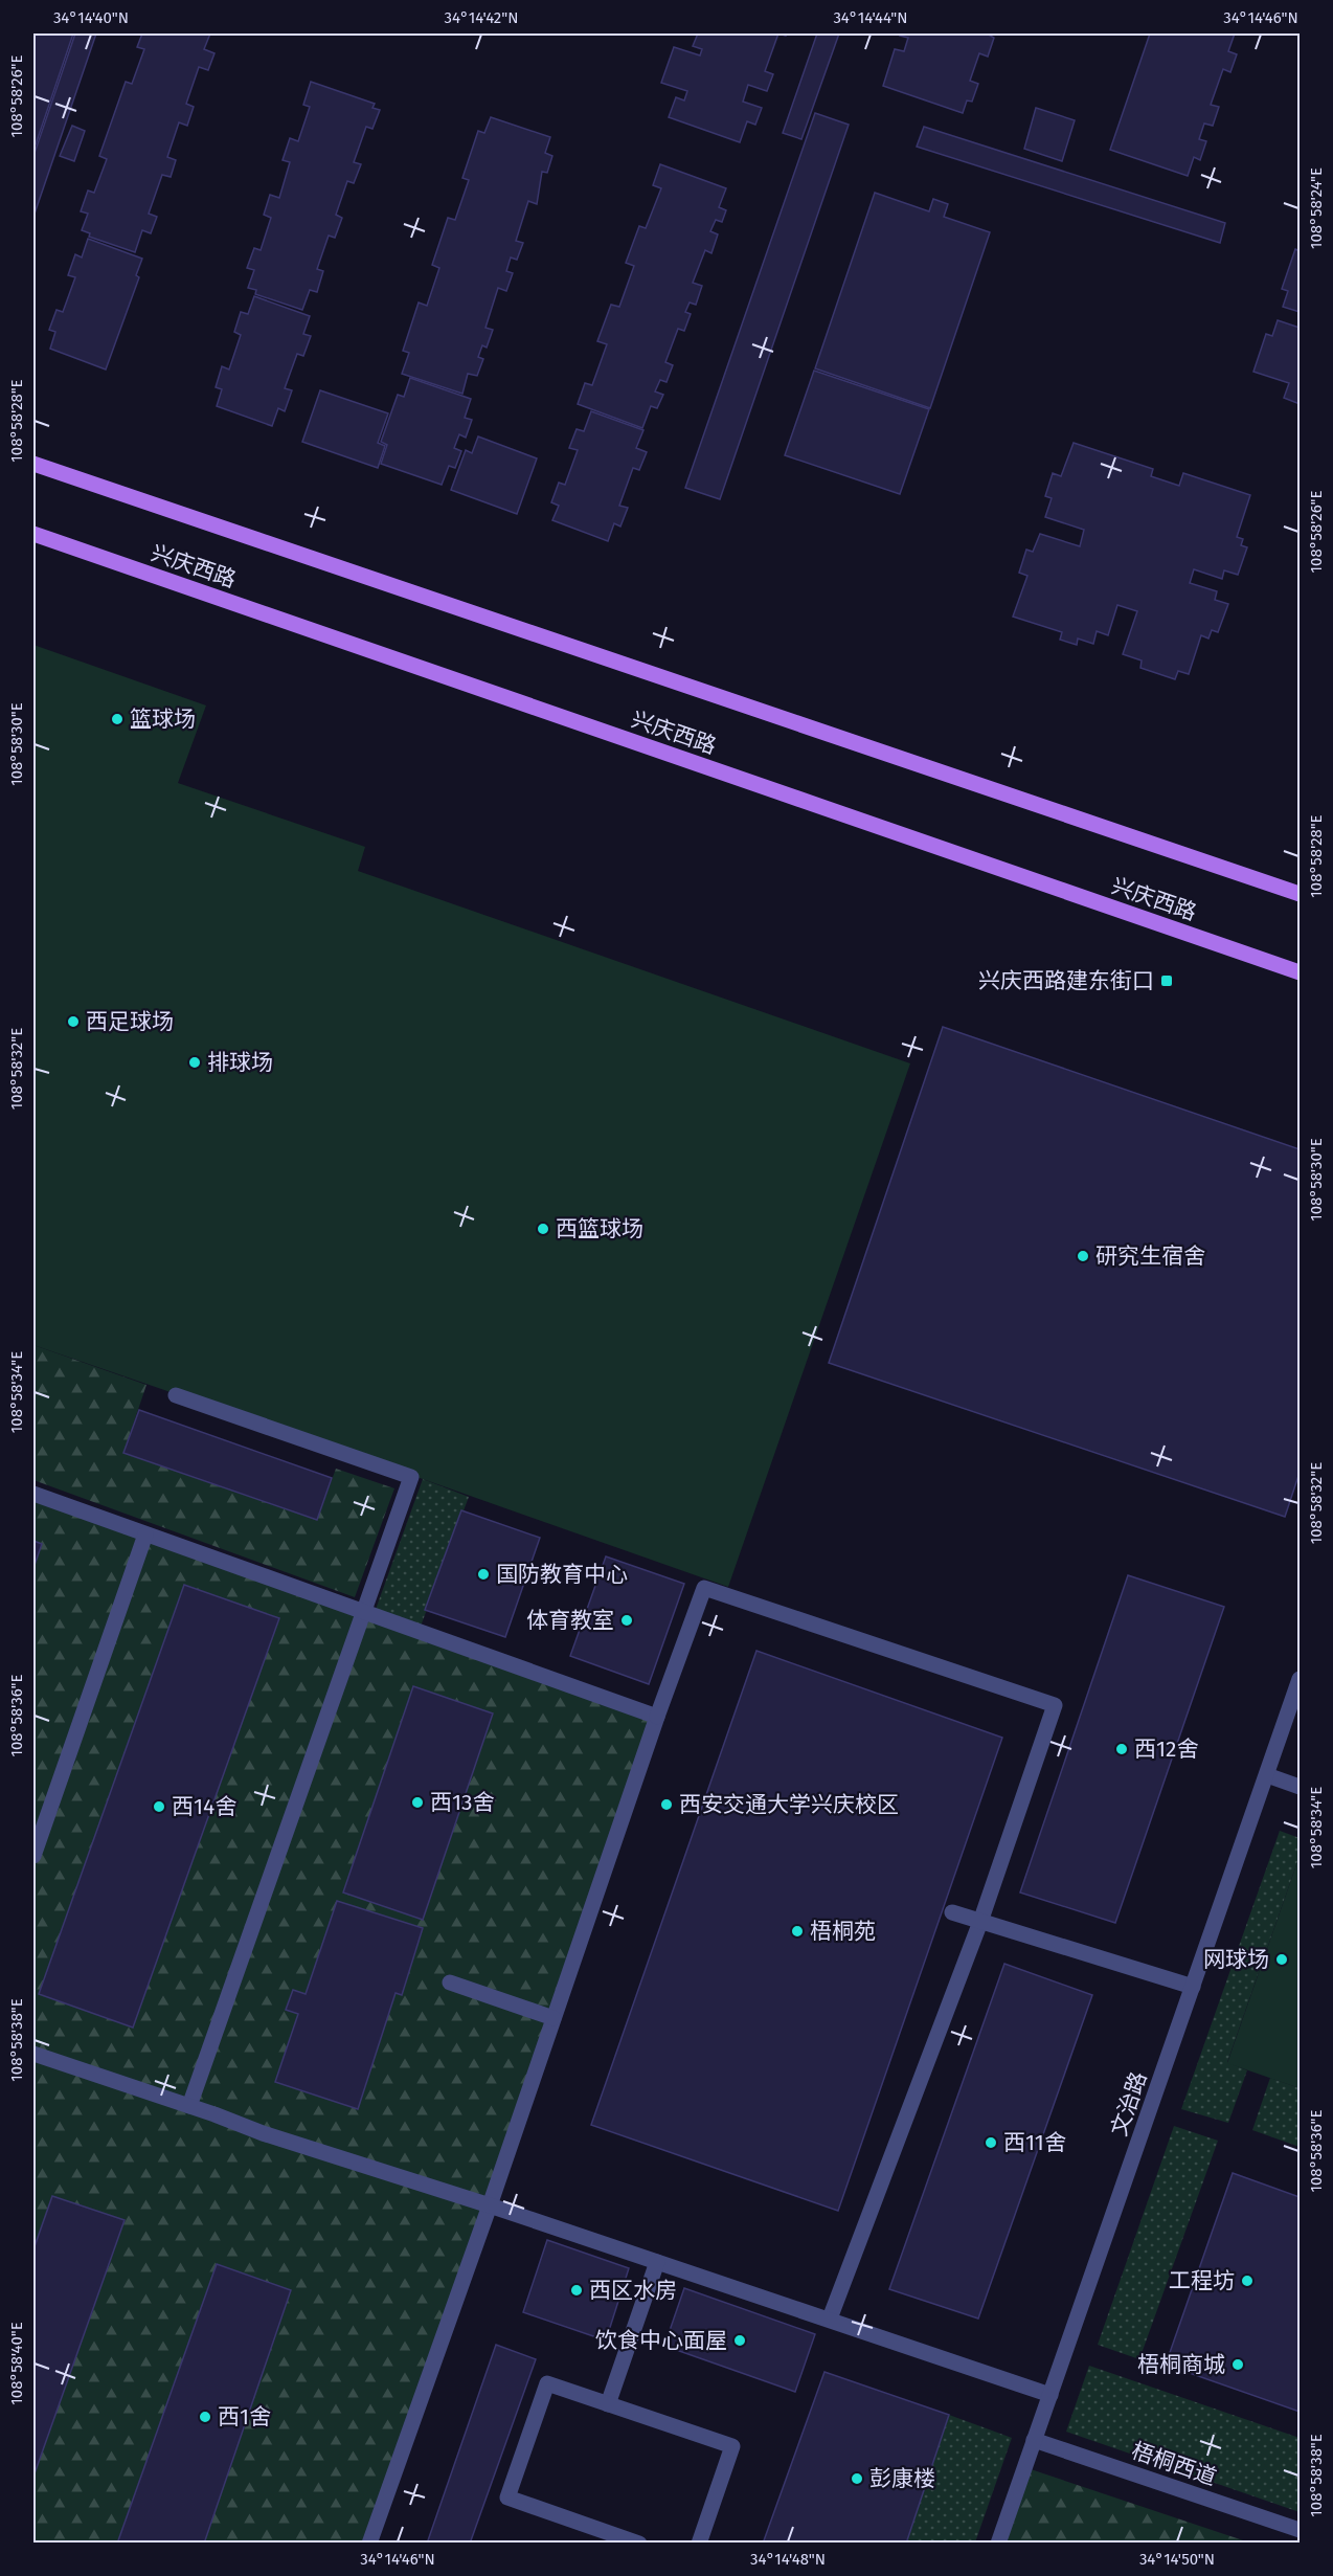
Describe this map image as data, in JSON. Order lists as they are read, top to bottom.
{
  "streets": {
    "main road": ["兴庆西路"],
    "street": ["文治路", "梧桐西道"]
  },
  "crossings": [
    ["文治路", "梧桐西道"]
  ],
  "places": {
    "other": [
      "篮球场",
      "西足球场",
      "排球场",
      "西篮球场",
      "研究生宿舍",
      "国防教育中心",
      "体育教室",
      "西12舍",
      "西13舍",
      "西安交通大学兴庆校区",
      "西14舍",
      "梧桐苑",
      "网球场",
      "西11舍",
      "工程坊",
      "西区水房",
      "饮食中心面屋",
      "梧桐商城",
      "西1舍",
      "彭康楼"
    ],
    "transit": ["兴庆西路建东街口"]
  },
  "coordinates": [
    "34°14'40\"N",
    "34°14'42\"N",
    "34°14'44\"N",
    "34°14'46\"N",
    "108°58'26\"E",
    "108°58'24\"E",
    "108°58'28\"E",
    "108°58'30\"E",
    "108°58'32\"E",
    "108°58'34\"E",
    "108°58'36\"E",
    "108°58'38\"E",
    "108°58'40\"E",
    "34°14'48\"N",
    "34°14'50\"N"
  ]
}
